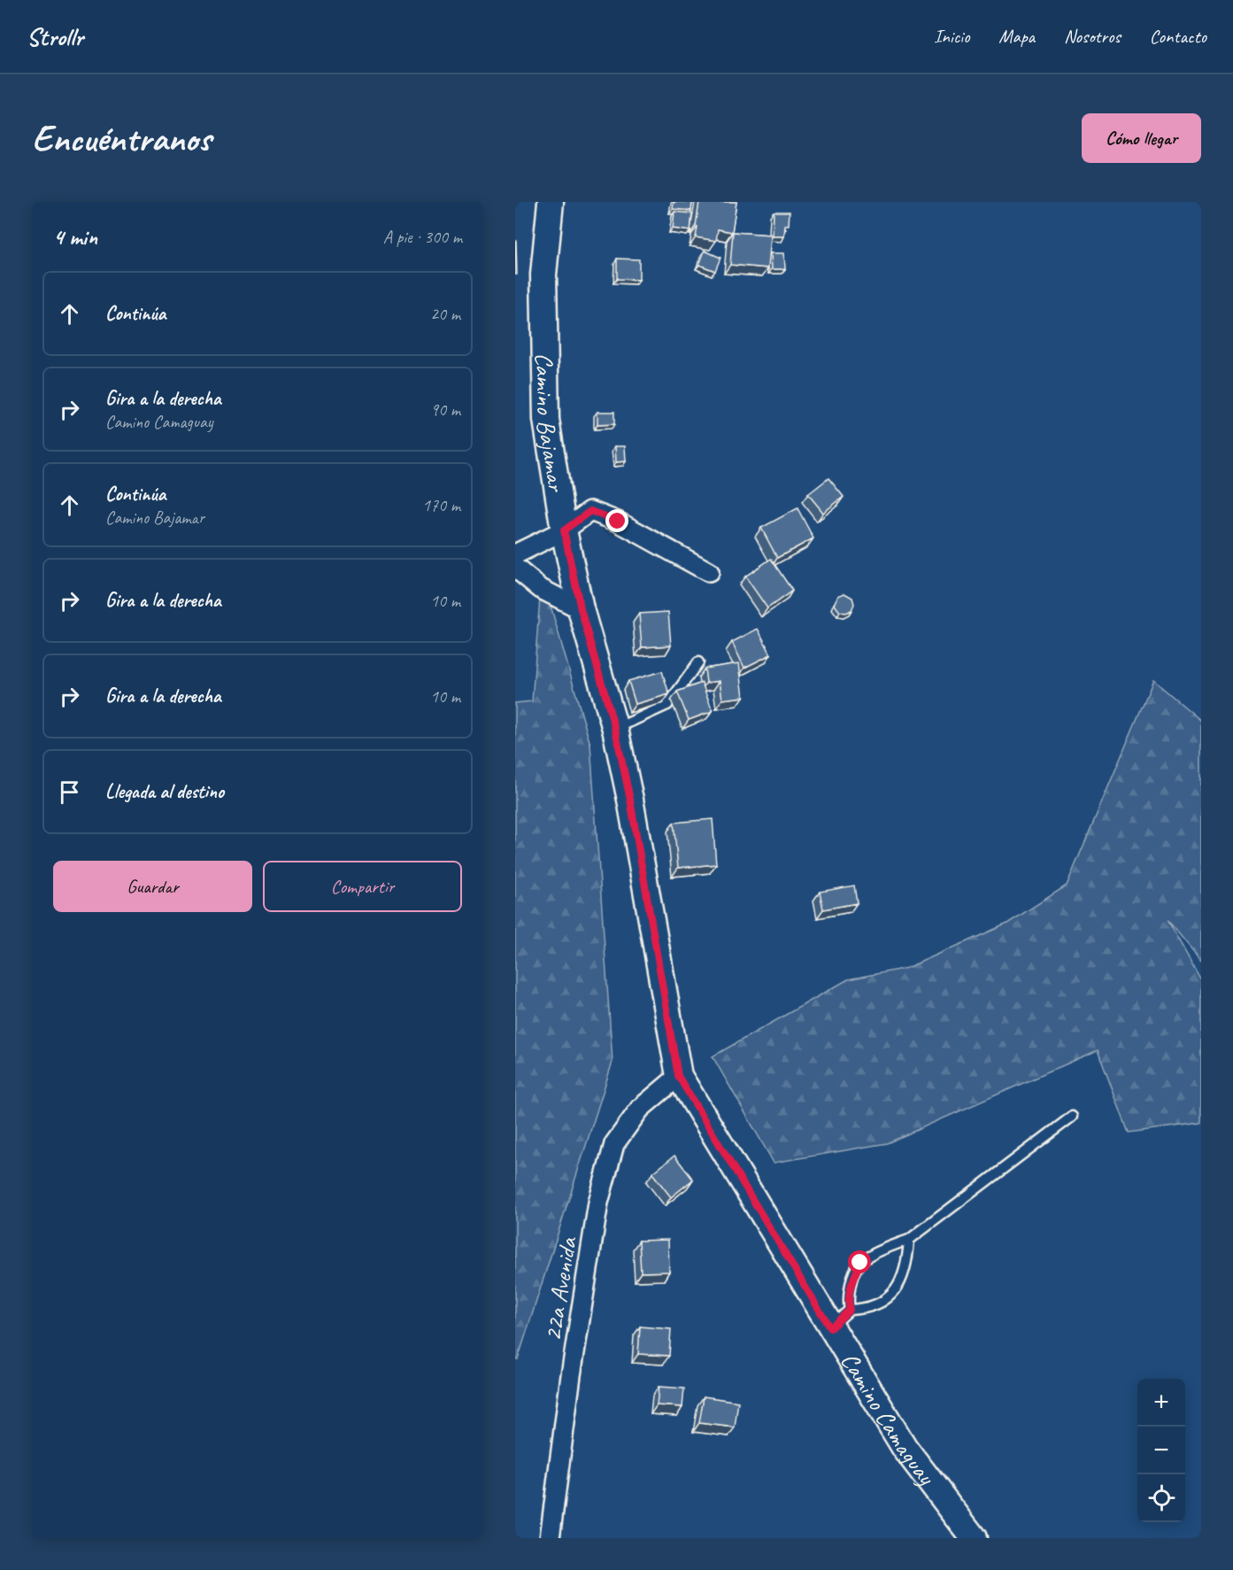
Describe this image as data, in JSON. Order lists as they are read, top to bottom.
{
  "streets": {
    "street": ["Camino Bajamar", "22a Avenida", "Camino Camaguay"]
  },
  "crossings": [
    ["Camino Bajamar", "22a Avenida"],
    ["Camino Bajamar", "Camino Camaguay"],
    ["22a Avenida", "Camino Camaguay"]
  ],
  "page": {
    "header": "Strollr",
    "nav": [
      "Inicio",
      "Mapa",
      "Nosotros",
      "Contacto"
    ],
    "buttons": [
      "Cómo llegar",
      ["Guardar", "Compartir"]
    ],
    "title": "Encuéntranos",
    "heading": ["4 min", "A pie · 300 m"],
    "list": [
      ["Continúa", "20 m"],
      ["Gira a la derecha", "Camino Camaguay", "90 m"],
      ["Continúa", "Camino Bajamar", "170 m"],
      ["Gira a la derecha", "10 m"],
      ["Gira a la derecha", "10 m"],
      "Llegada al destino"
    ],
    "map_buttons": ["+", "−"]
  }
}
